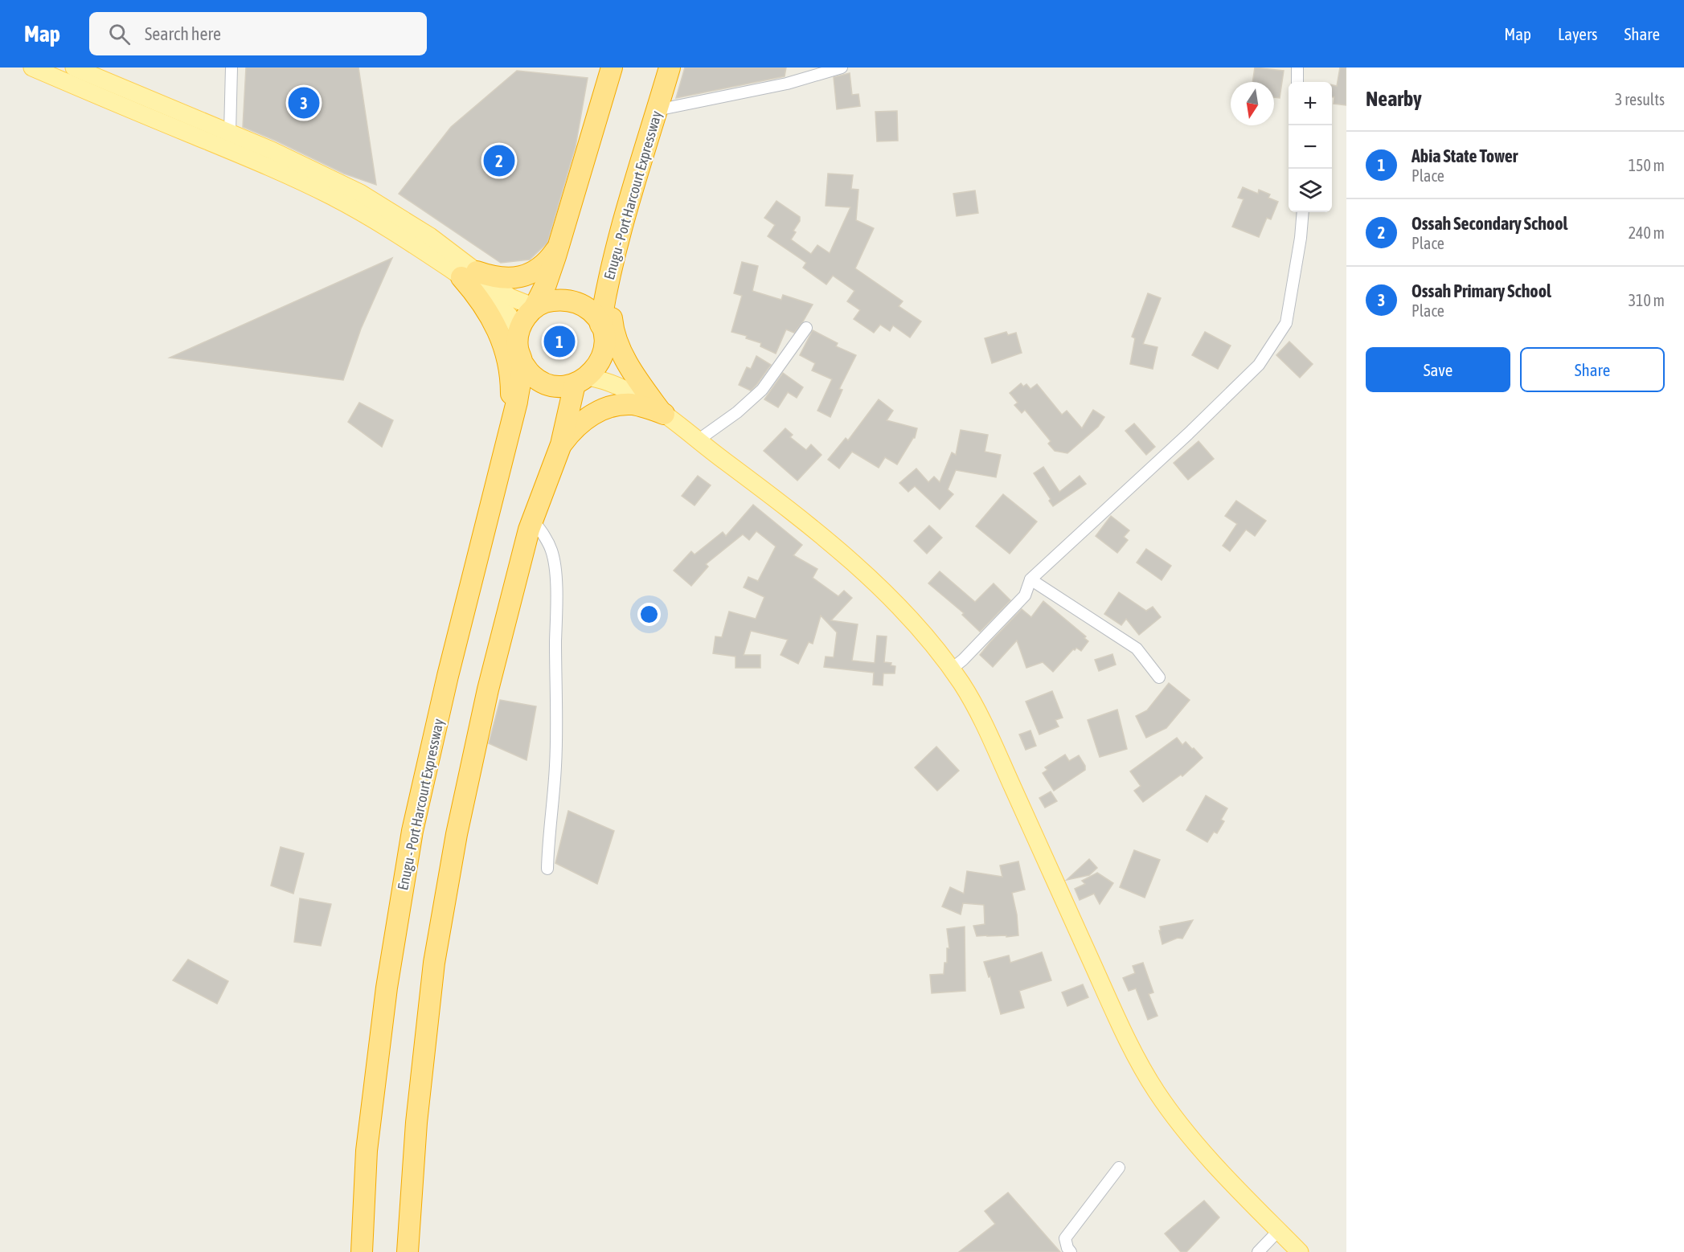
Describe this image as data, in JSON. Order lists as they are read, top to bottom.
{
  "streets": {
    "highway": ["Enugu - Port Harcourt Expressway"]
  },
  "north": "bottom",
  "page": {
    "header": "Map",
    "search": "Search here",
    "nav": ["Map", "Layers", "Share"],
    "heading": ["Nearby", "3 results"],
    "map_buttons": ["+", "−"],
    "pins": ["3", "2", "1"],
    "list": [
      {
        "mark": "1",
        "name": "Abia State Tower",
        "note": "Place",
        "value": "150 m"
      },
      {
        "mark": "2",
        "name": "Ossah Secondary School",
        "note": "Place",
        "value": "240 m"
      },
      {
        "mark": "3",
        "name": "Ossah Primary School",
        "note": "Place",
        "value": "310 m"
      }
    ],
    "buttons": ["Save", "Share"]
  }
}
